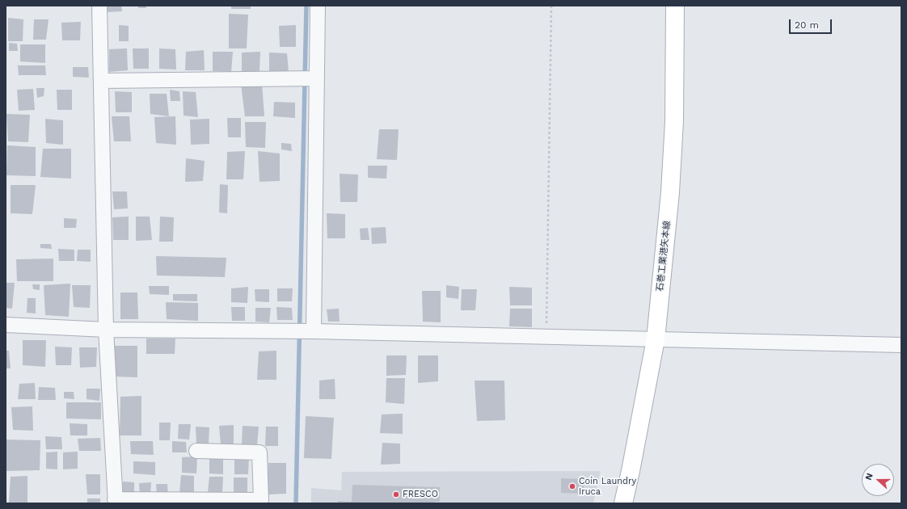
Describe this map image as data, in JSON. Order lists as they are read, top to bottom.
{
  "streets": {
    "main road": ["石巻工業港矢本線"]
  },
  "places": ["Coin Laundry Iruca", "FRESCO"],
  "scale_bar": "20 m",
  "north": "left"
}
